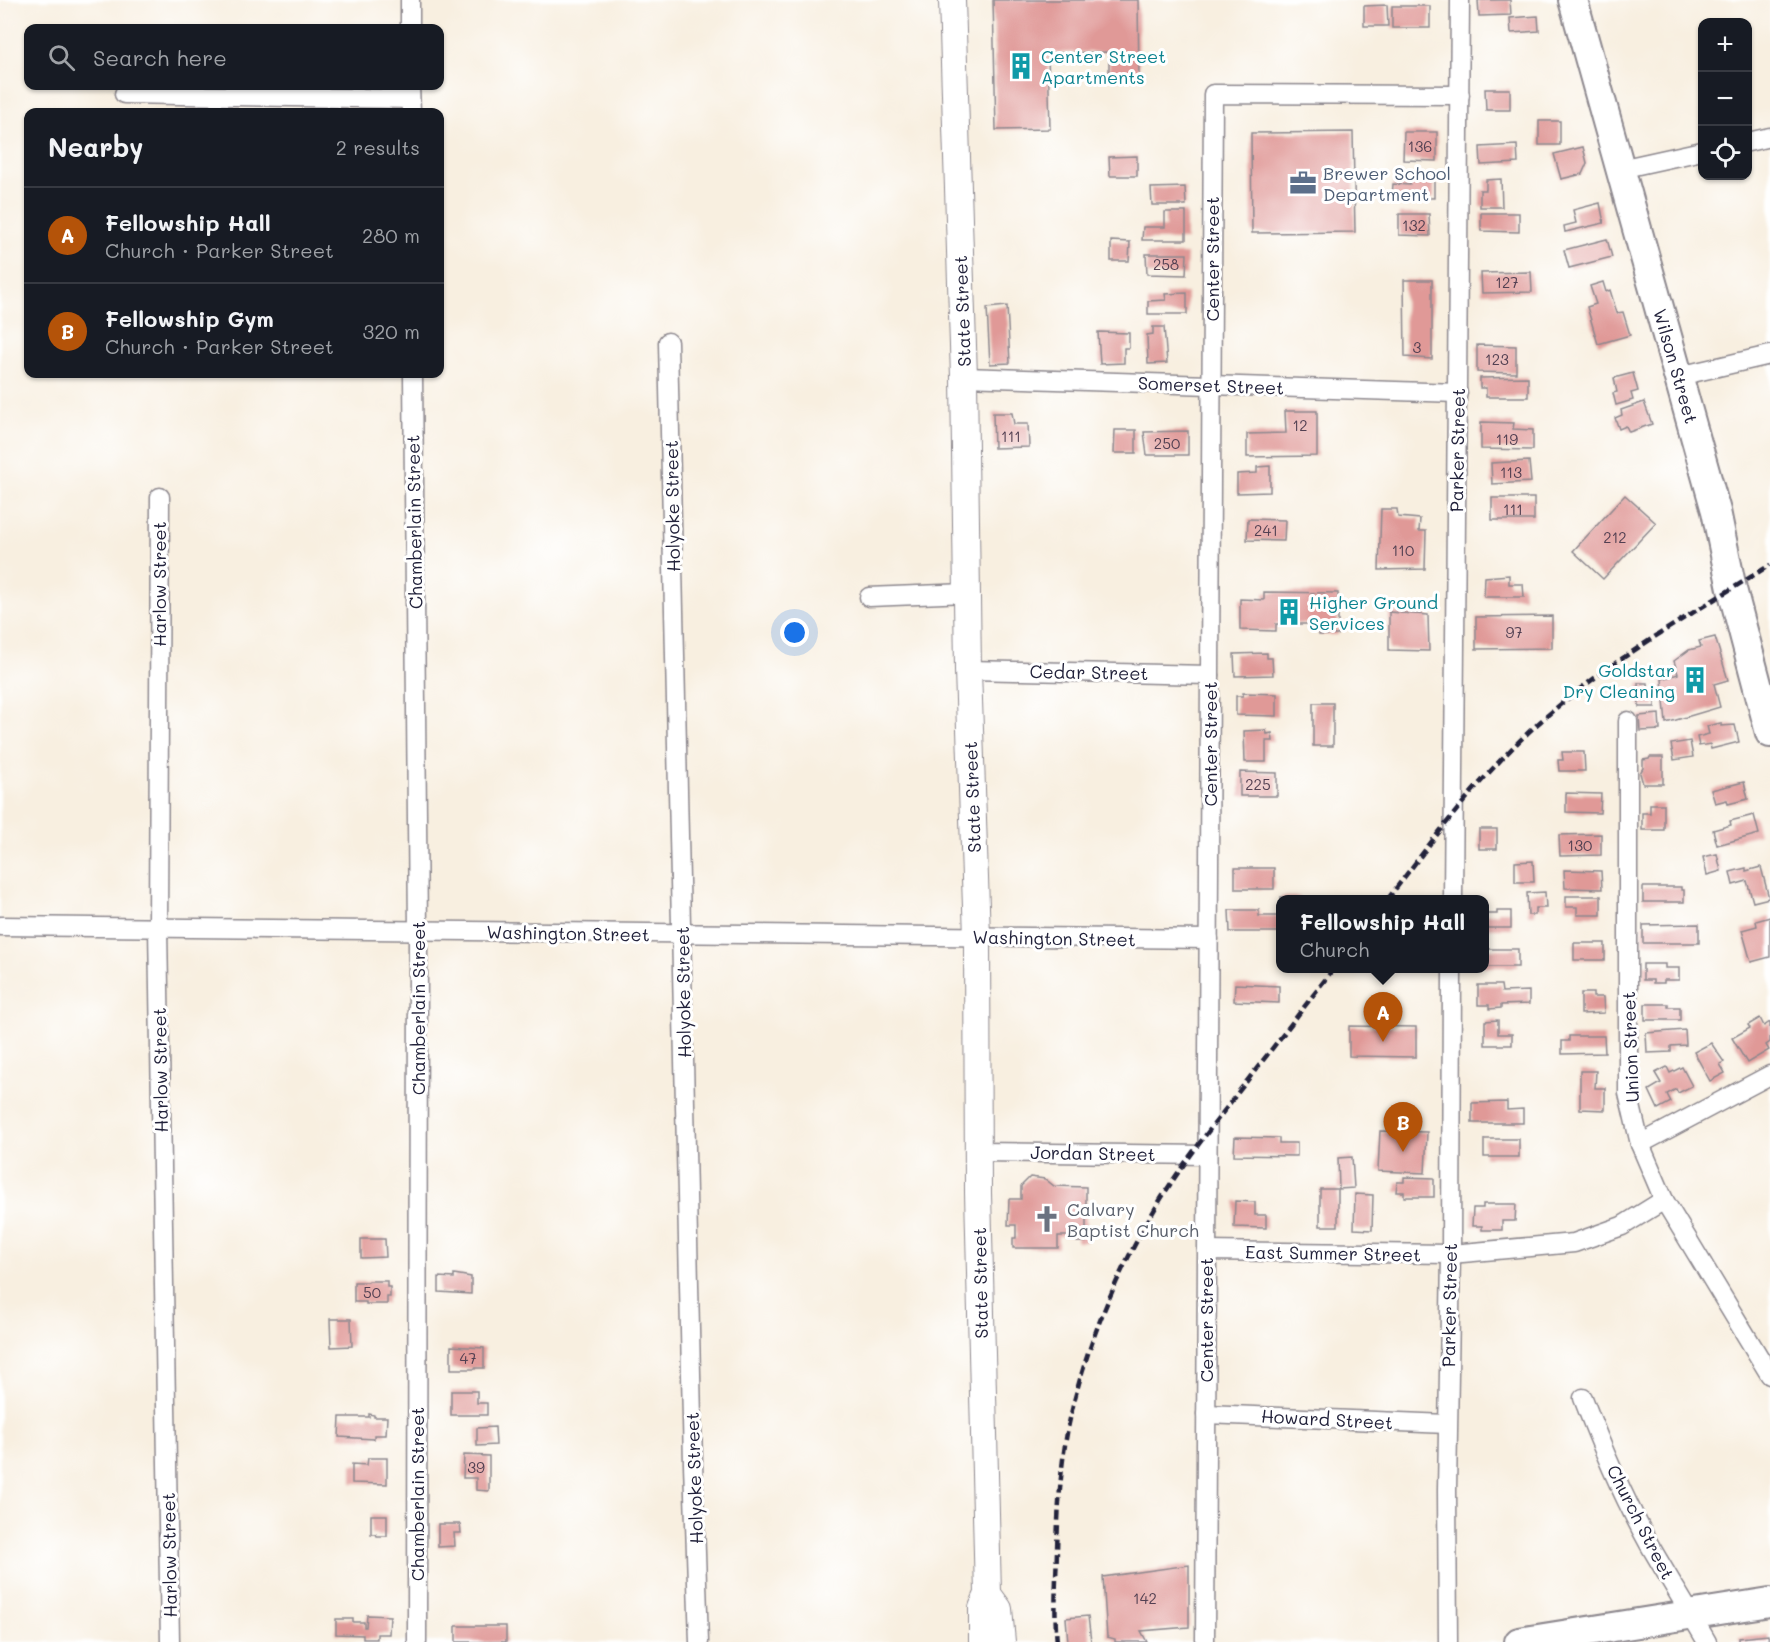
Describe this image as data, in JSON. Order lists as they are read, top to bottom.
{
  "streets": {
    "main road": ["State Street", "Wilson Street"],
    "street": [
      "Center Street",
      "Somerset Street",
      "Parker Street",
      "Holyoke Street",
      "Chamberlain Street",
      "Harlow Street",
      "Cedar Street",
      "Washington Street",
      "Union Street",
      "Jordan Street",
      "East Summer Street",
      "Howard Street",
      "Church Street"
    ]
  },
  "crossings": [
    ["Center Street", "Somerset Street"],
    ["Center Street", "Parker Street"],
    ["Center Street", "Cedar Street"],
    ["Center Street", "Washington Street"],
    ["Center Street", "Jordan Street"],
    ["Center Street", "East Summer Street"],
    ["Center Street", "Howard Street"],
    ["State Street", "Somerset Street"],
    ["State Street", "Cedar Street"],
    ["State Street", "Washington Street"],
    ["State Street", "Jordan Street"],
    ["Somerset Street", "Parker Street"],
    ["Parker Street", "East Summer Street"],
    ["Parker Street", "Howard Street"],
    ["Holyoke Street", "Washington Street"],
    ["Chamberlain Street", "Washington Street"],
    ["Harlow Street", "Washington Street"],
    ["Union Street", "East Summer Street"]
  ],
  "places": {
    "building": ["Center Street Apartments", "Higher Ground Services", "Goldstar Dry Cleaning"],
    "office": ["Brewer School Department"],
    "church": ["Calvary Baptist Church"]
  },
  "house_numbers": [
    "136",
    "132",
    "258",
    "127",
    "3",
    "123",
    "12",
    "111",
    "119",
    "250",
    "113",
    "111",
    "241",
    "212",
    "110",
    "97",
    "225",
    "130",
    "50",
    "47",
    "39",
    "142"
  ],
  "page": {
    "map_buttons": ["+", "−"],
    "search": "Search here",
    "heading": ["Nearby", "2 results"],
    "list": [
      {
        "mark": "A",
        "name": "Fellowship Hall",
        "note": "Church · Parker Street",
        "value": "280 m"
      },
      {
        "mark": "B",
        "name": "Fellowship Gym",
        "note": "Church · Parker Street",
        "value": "320 m"
      }
    ],
    "popup": ["Fellowship Hall", "Church"],
    "pins": ["A", "B"]
  }
}
